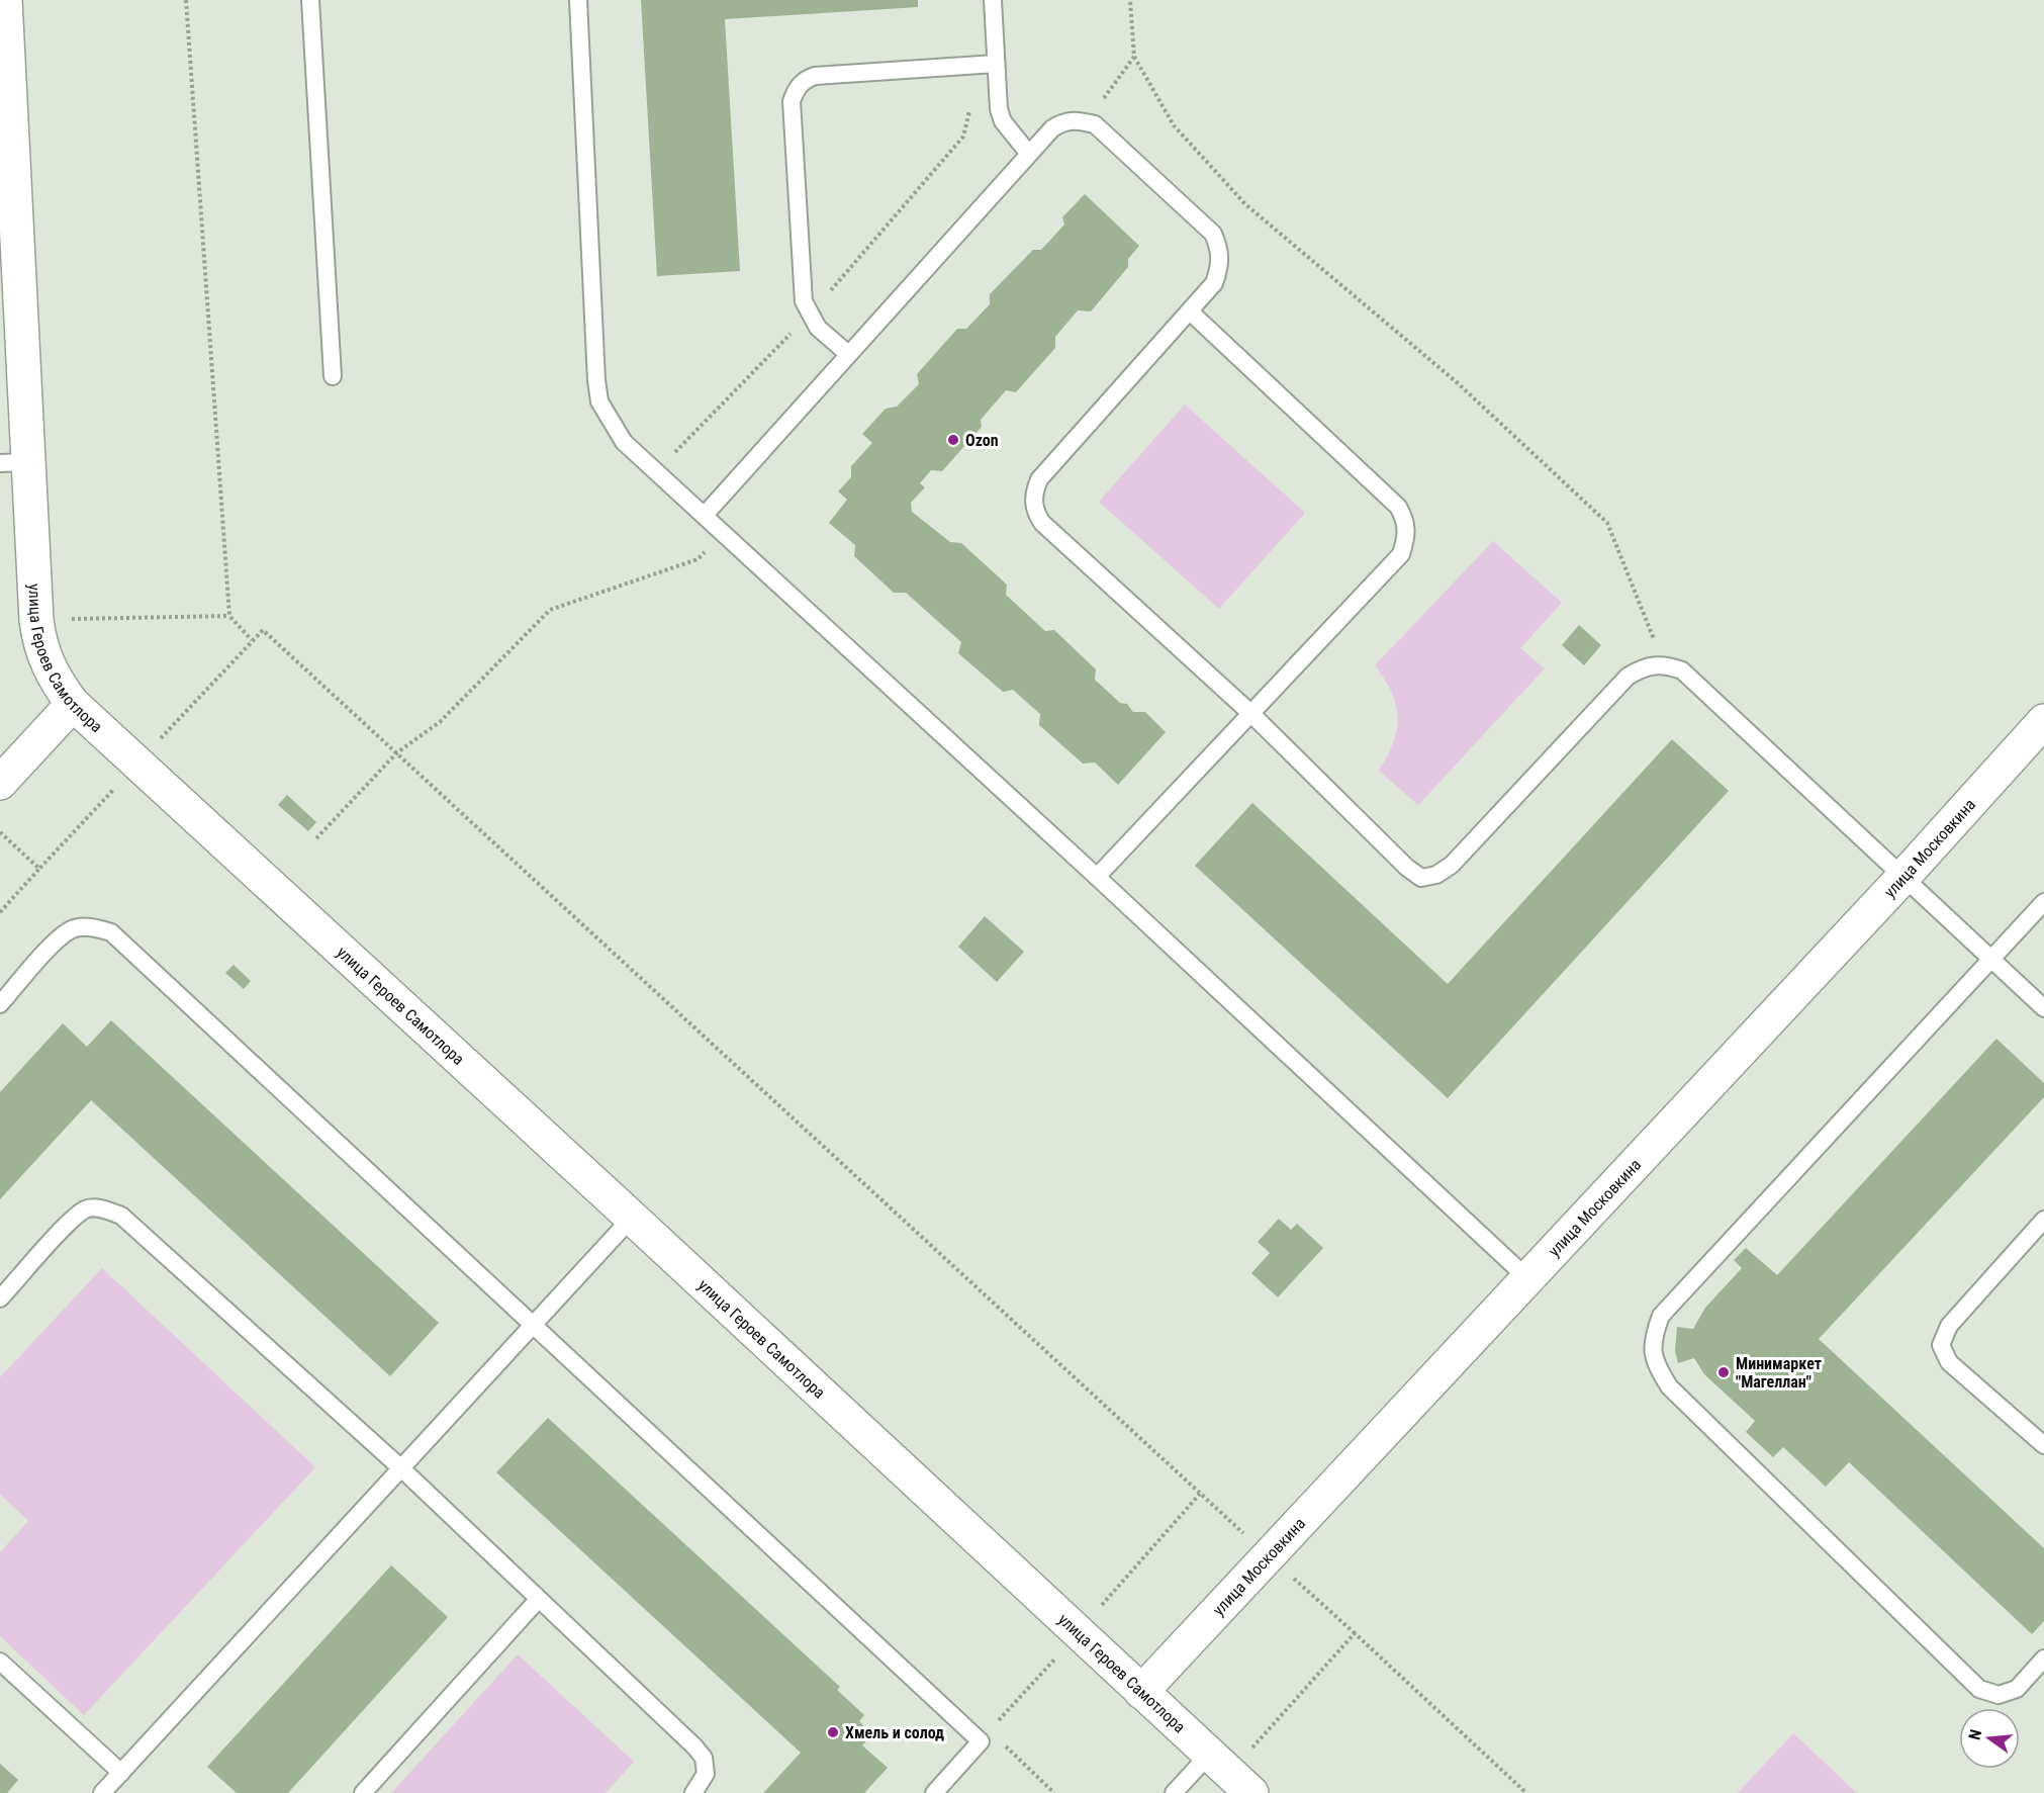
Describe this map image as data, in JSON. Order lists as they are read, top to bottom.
{
  "streets": {
    "main road": ["улица Героев Самотлора", "улица Московкина"]
  },
  "crossings": [
    ["улица Героев Самотлора", "улица Московкина"]
  ],
  "places": ["Ozon", "Минимаркет \"Магеллан\"", "Хмель и солод"],
  "north": "left"
}
